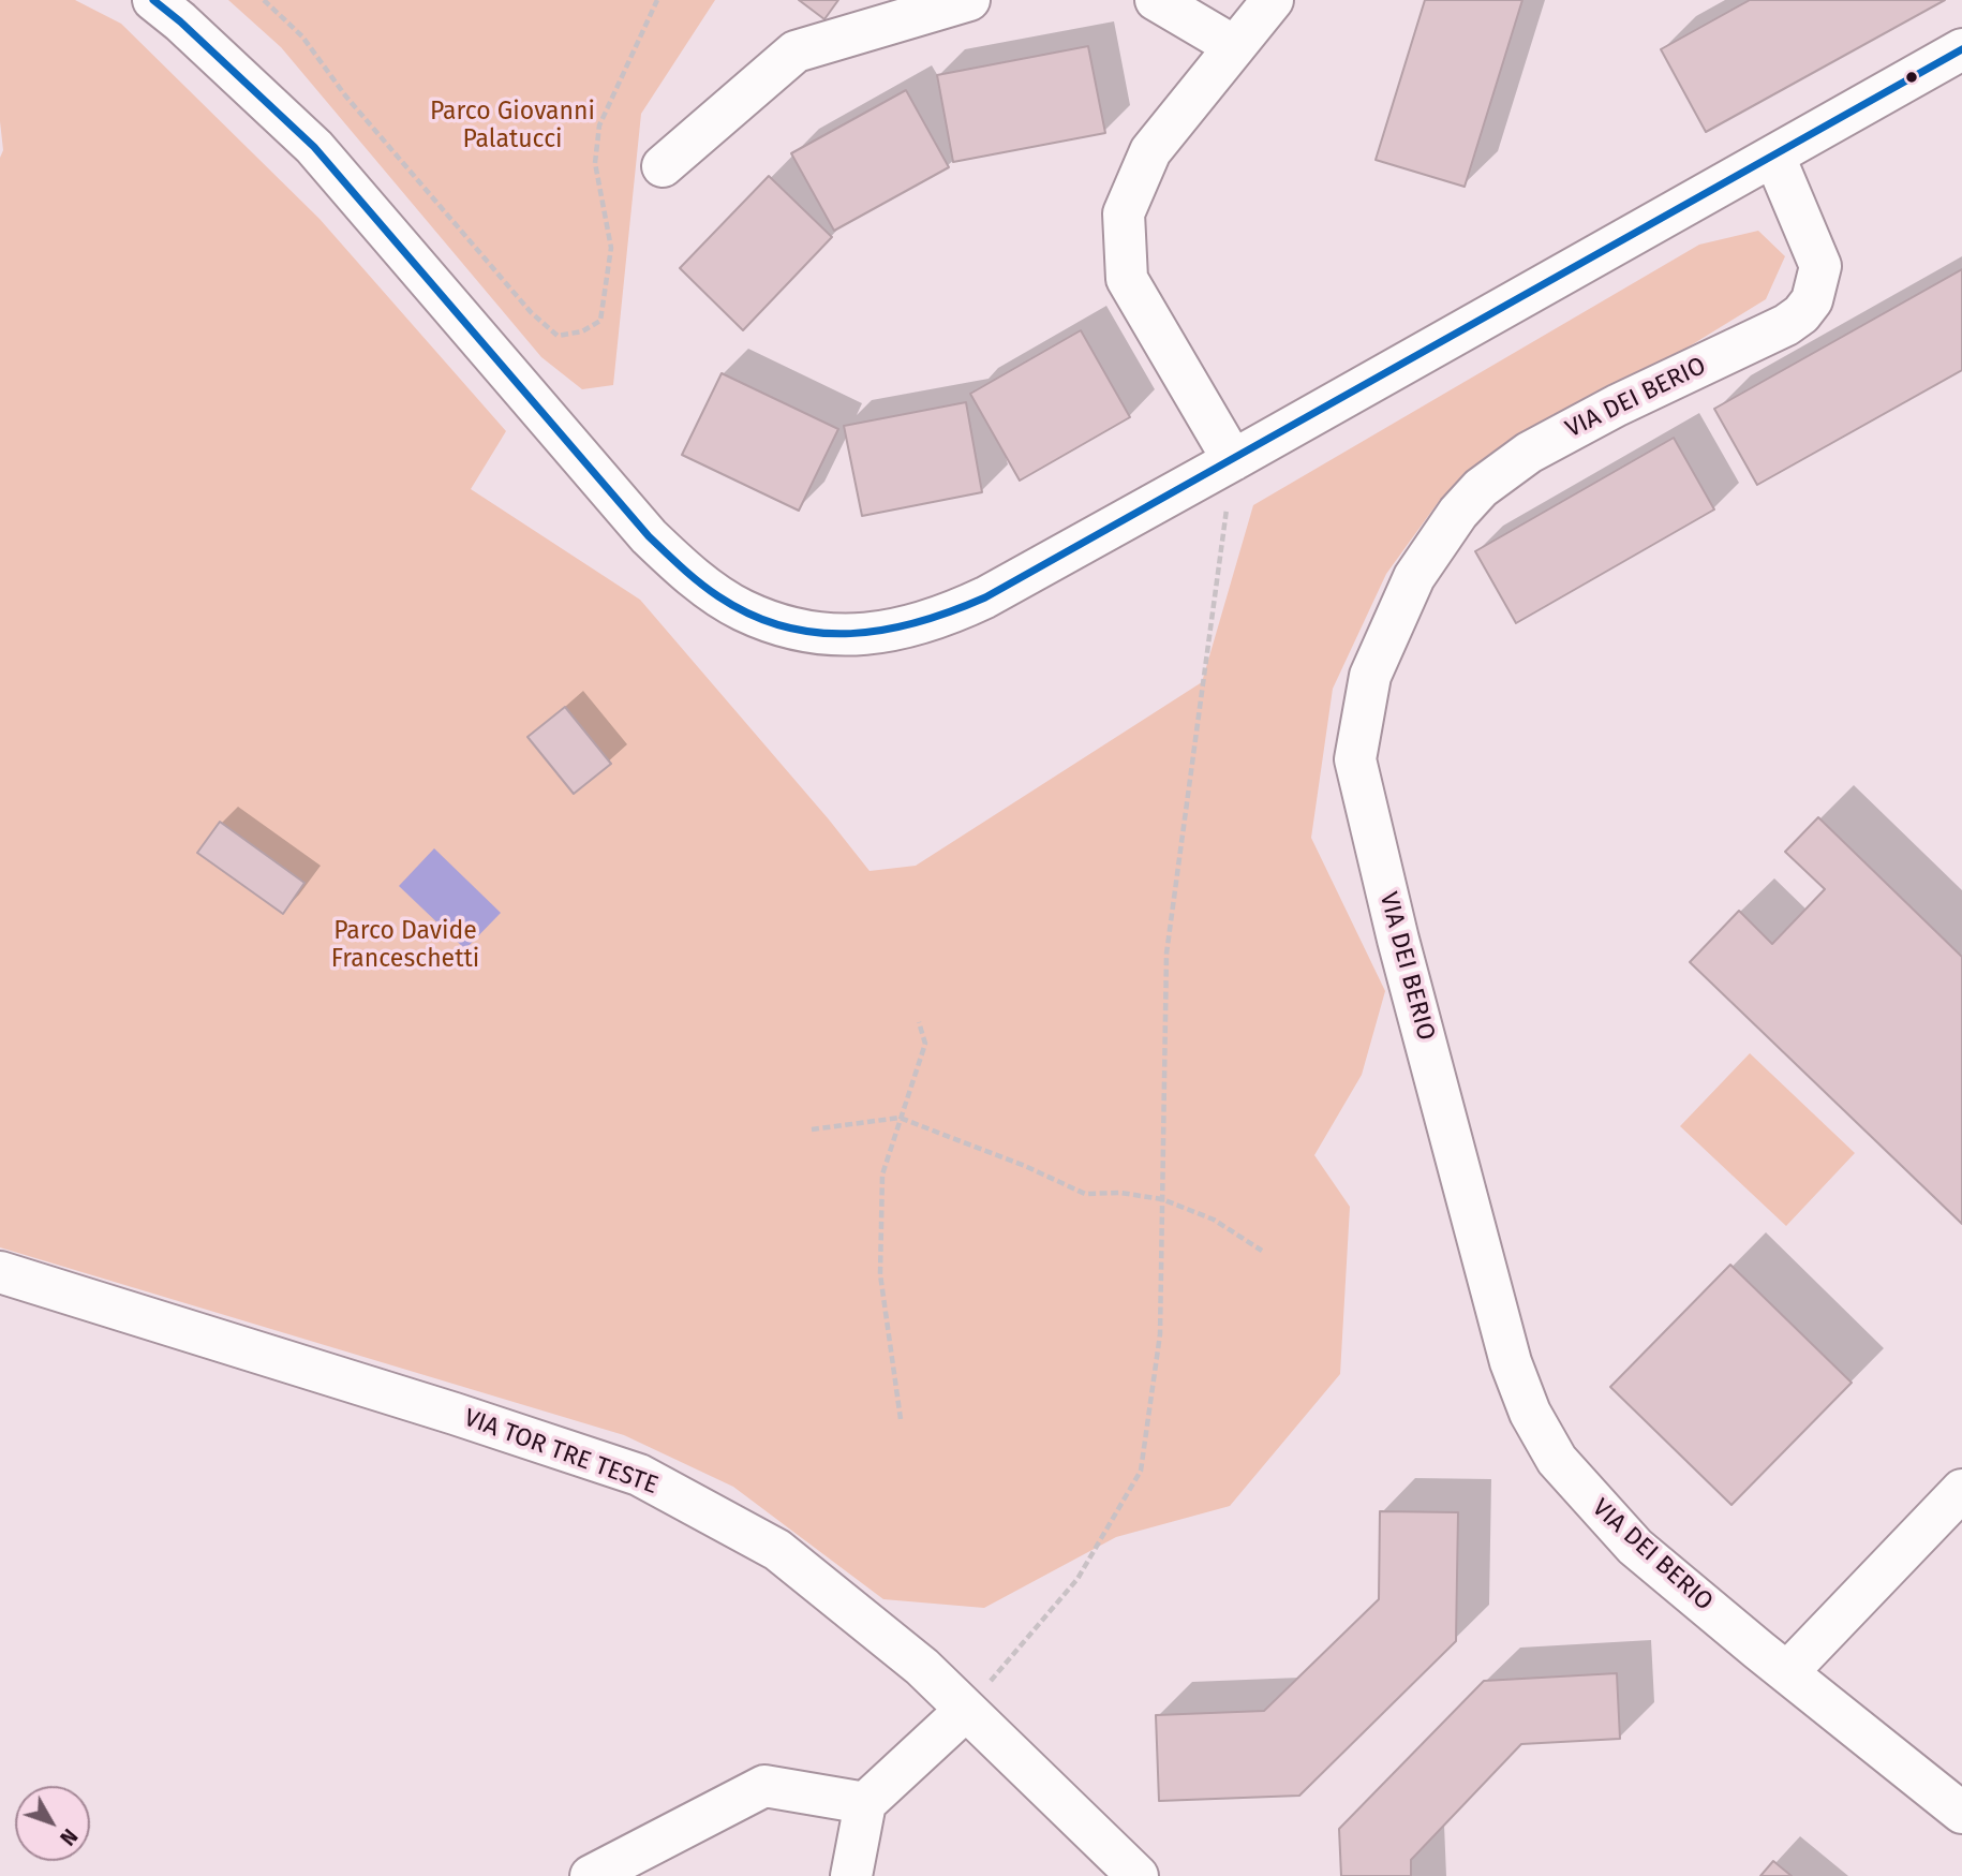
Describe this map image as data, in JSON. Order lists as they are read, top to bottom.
{
  "streets": {
    "street": ["VIA DEI BERIO", "VIA TOR TRE TESTE"]
  },
  "parks": ["Parco Giovanni Palatucci", "Parco Davide Franceschetti"],
  "north": "bottom right"
}
